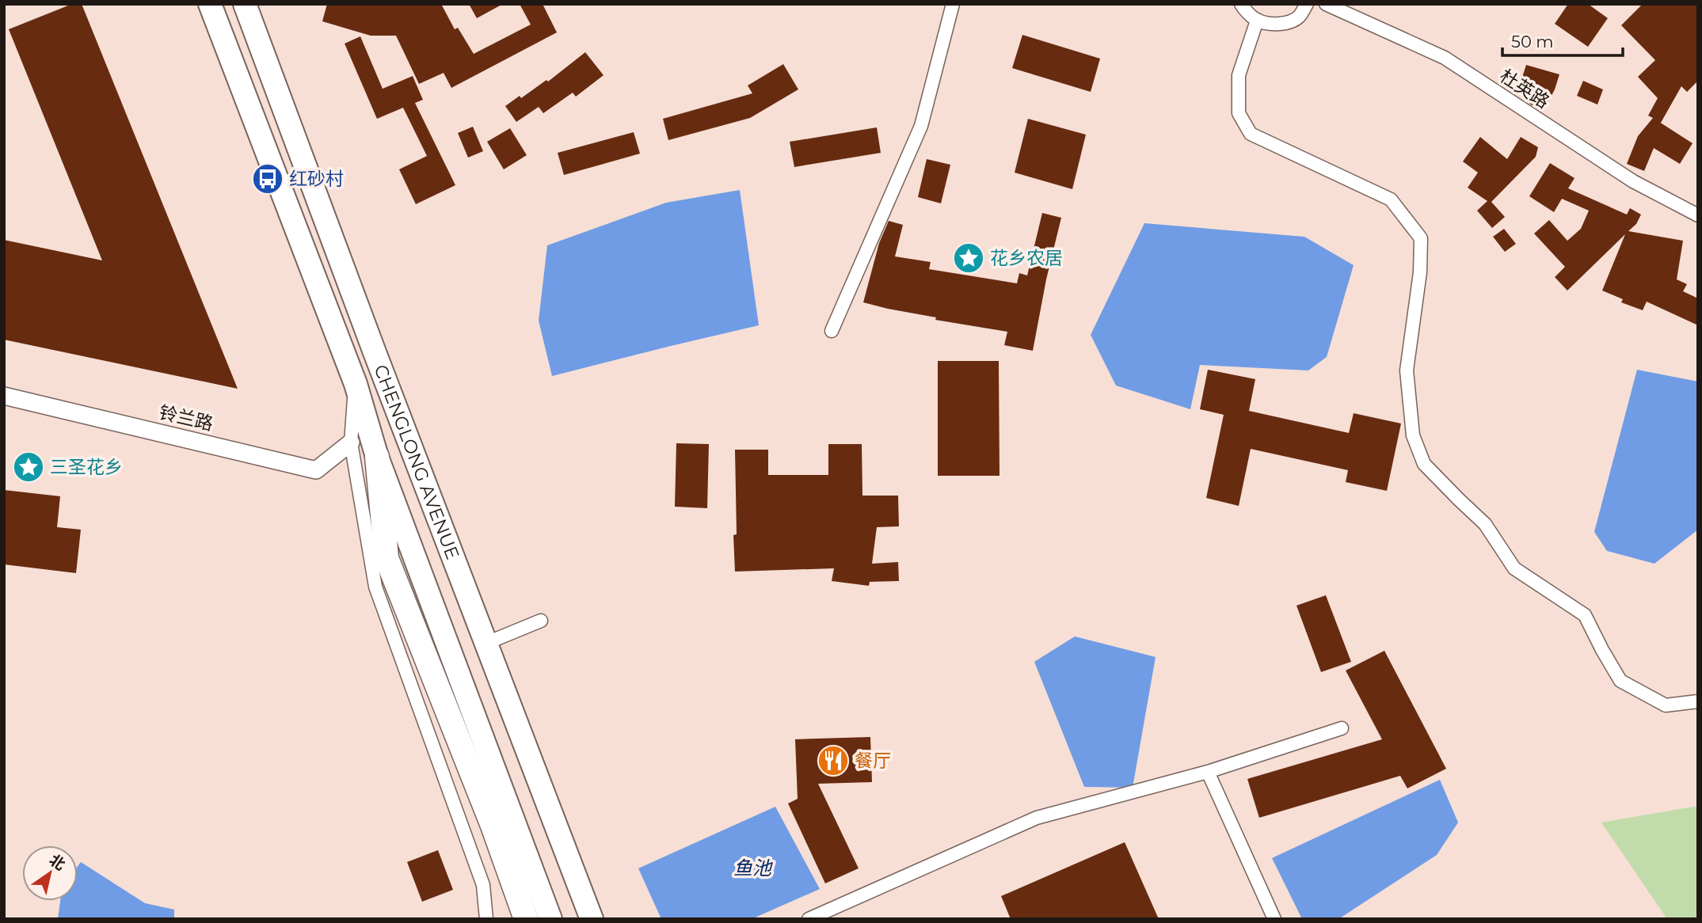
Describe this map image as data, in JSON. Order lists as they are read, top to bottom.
{
  "streets": {
    "highway": ["CHENGLONG AVENUE"],
    "street": ["杜英路", "铃兰路"]
  },
  "water": ["鱼池"],
  "places": {
    "bus stop": ["红砂村"],
    "place": ["花乡农居", "三圣花乡"],
    "restaurant": ["餐厅"]
  },
  "scale_bar": "50 m",
  "north": "top right"
}
